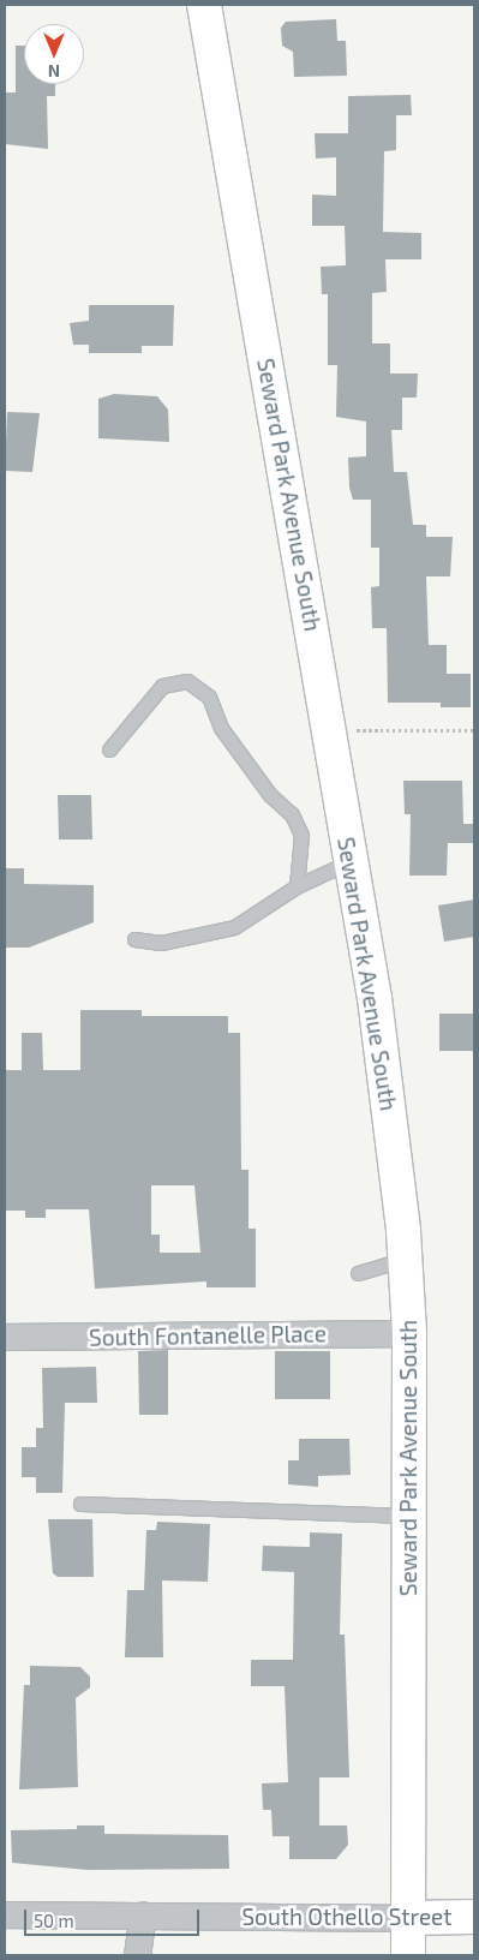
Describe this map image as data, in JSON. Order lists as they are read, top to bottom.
{
  "streets": {
    "main road": ["Seward Park Avenue South", "South Othello Street"],
    "street": ["South Fontanelle Place"]
  },
  "crossings": [
    ["Seward Park Avenue South", "South Fontanelle Place"],
    ["Seward Park Avenue South", "South Othello Street"]
  ],
  "scale_bar": "50 m",
  "north": "bottom"
}
